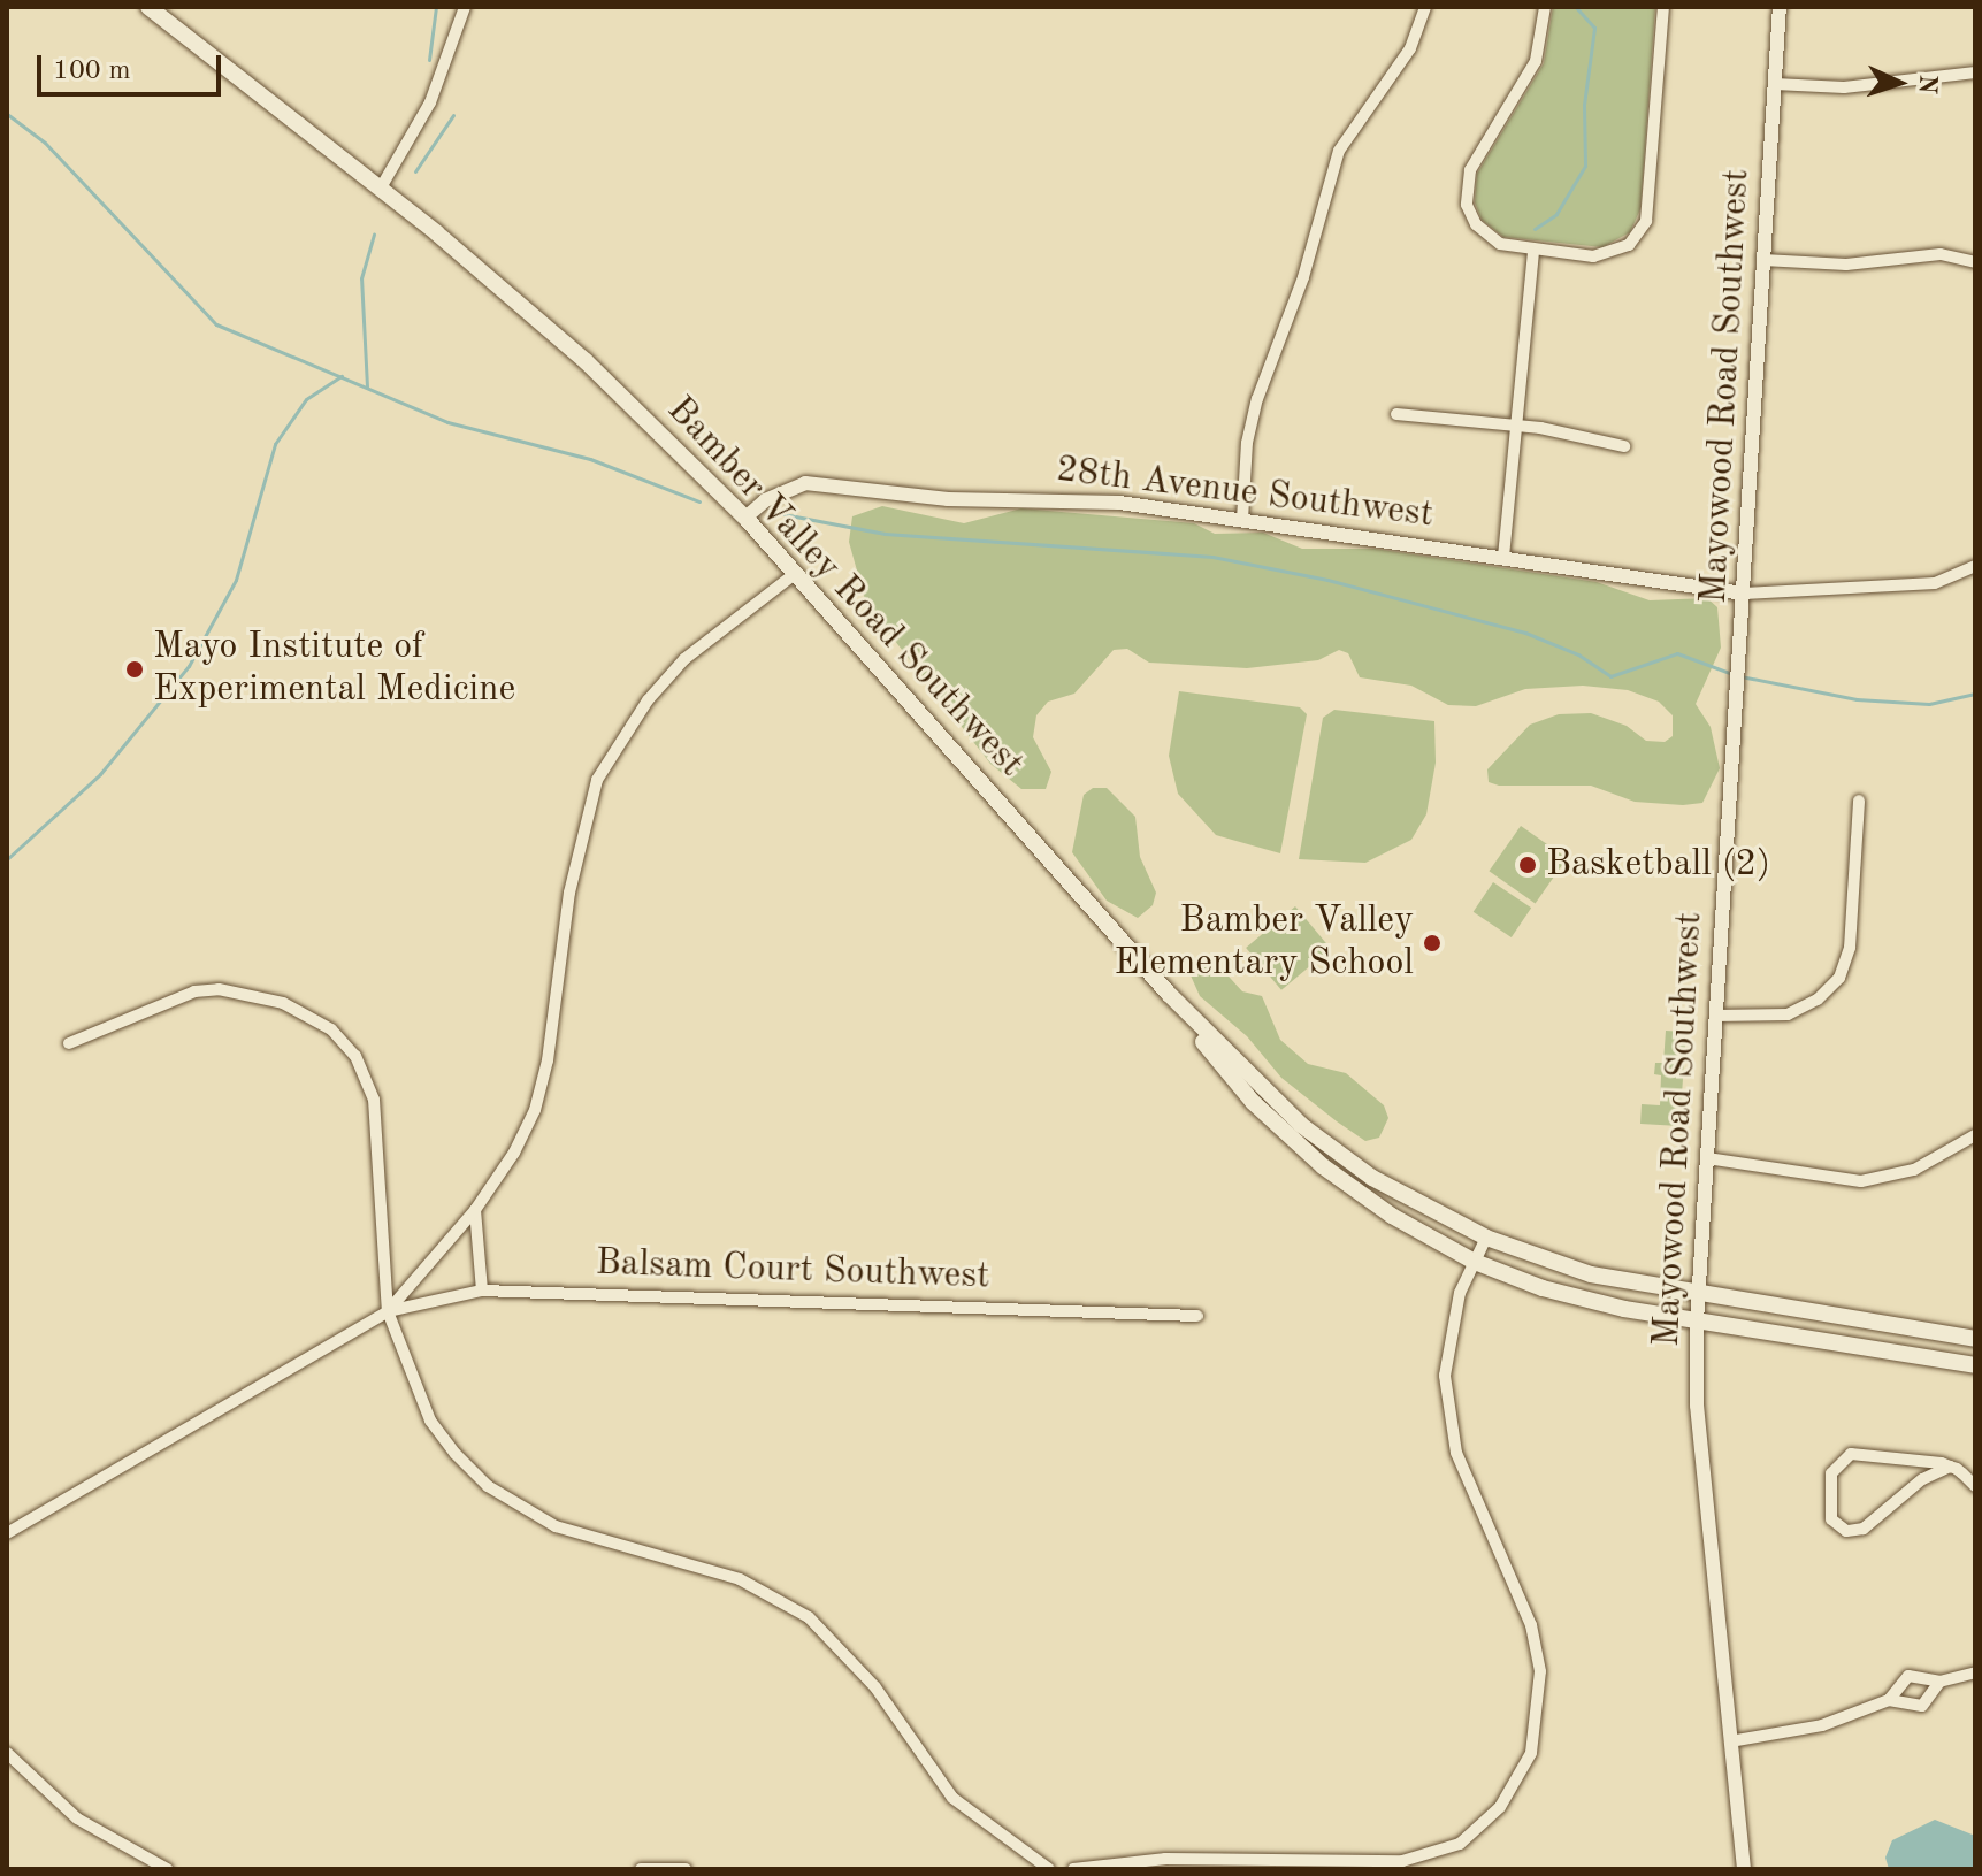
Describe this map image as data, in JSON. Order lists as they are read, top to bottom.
{
  "streets": {
    "main road": ["Bamber Valley Road Southwest"],
    "street": ["Mayowood Road Southwest", "28th Avenue Southwest", "Balsam Court Southwest"]
  },
  "crossings": [
    ["Mayowood Road Southwest", "28th Avenue Southwest"],
    ["Mayowood Road Southwest", "Bamber Valley Road Southwest"],
    ["28th Avenue Southwest", "Bamber Valley Road Southwest"]
  ],
  "places": ["Mayo Institute of Experimental Medicine", "Basketball (2)", "Bamber Valley Elementary School"],
  "scale_bar": "100 m",
  "north": "right"
}
